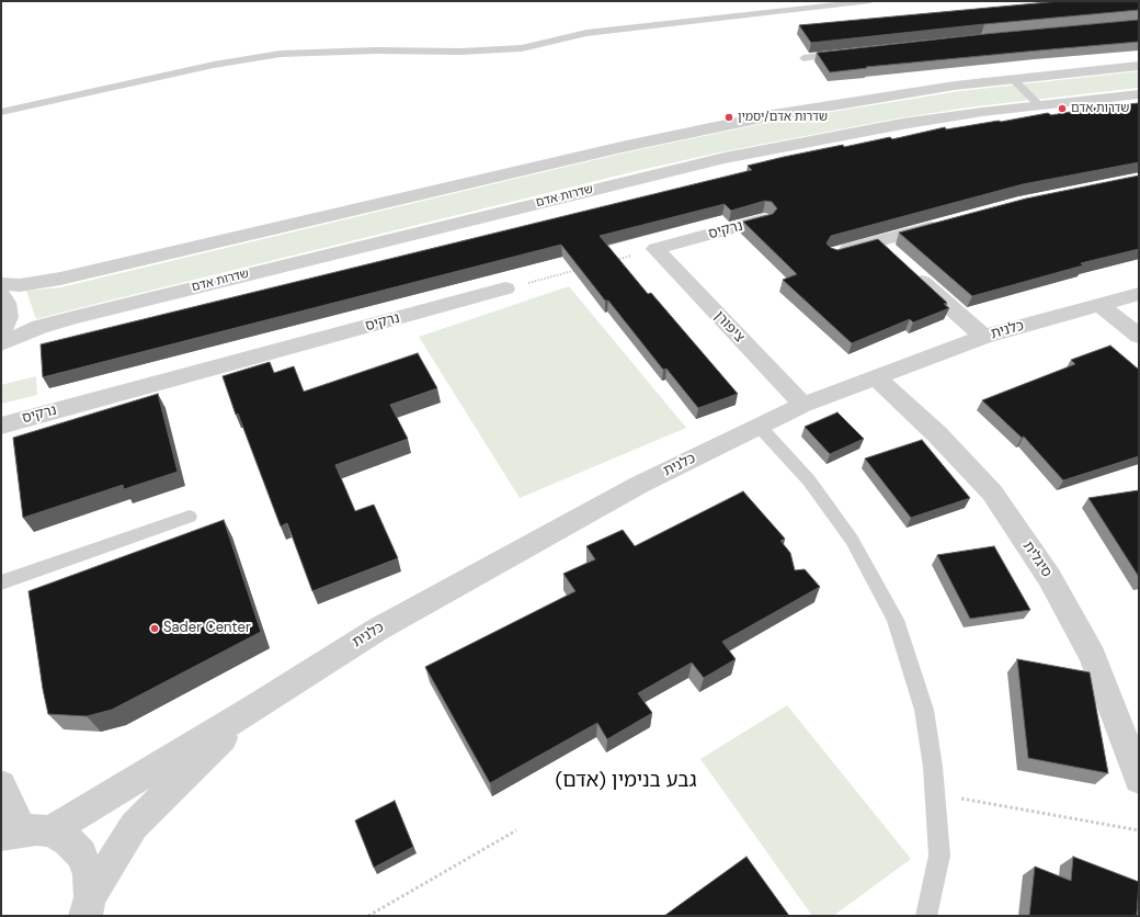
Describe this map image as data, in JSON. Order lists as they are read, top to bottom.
{
  "streets": {
    "street": [
      "שדרות אדם",
      "נרקיס",
      "ציפורן",
      "כלנית",
      "סיגלית"
    ]
  },
  "crossings": [
    ["נרקיס", "ציפורן"],
    ["ציפורן", "כלנית"],
    ["כלנית", "סיגלית"]
  ],
  "districts": ["גבע בנימין (אדם)"],
  "places": ["שדרות אדם", "שדרות אדם/יסמין", "Sader Center"]
}
